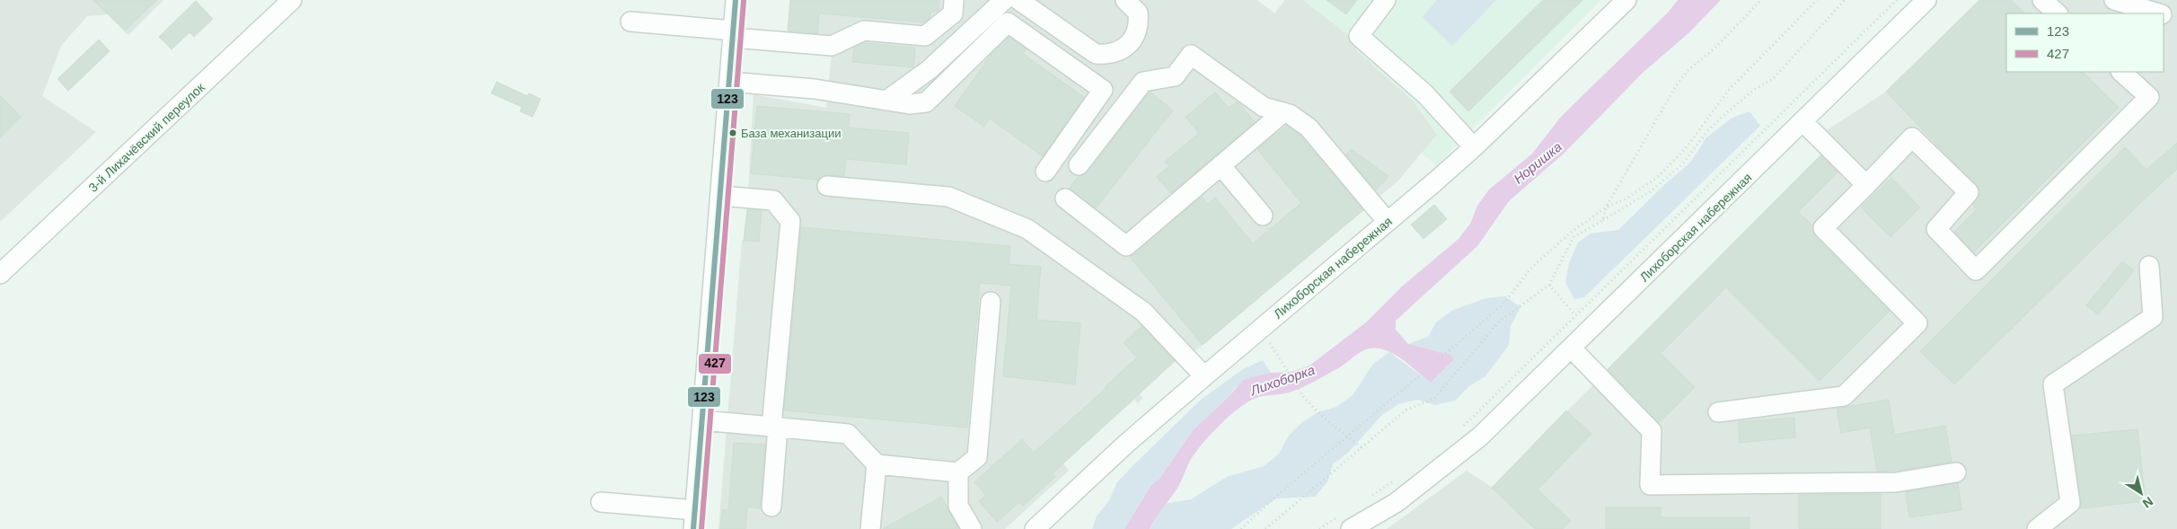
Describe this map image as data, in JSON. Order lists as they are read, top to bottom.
{
  "streets": {
    "street": ["3-й Лихачёвский переулок", "Лихоборская набережная"]
  },
  "water": ["Норишка", "Лихоборка"],
  "places": ["База механизации"],
  "lines": ["transit line 123", "transit line 427"],
  "legend": ["123", "427"],
  "north": "bottom right"
}
